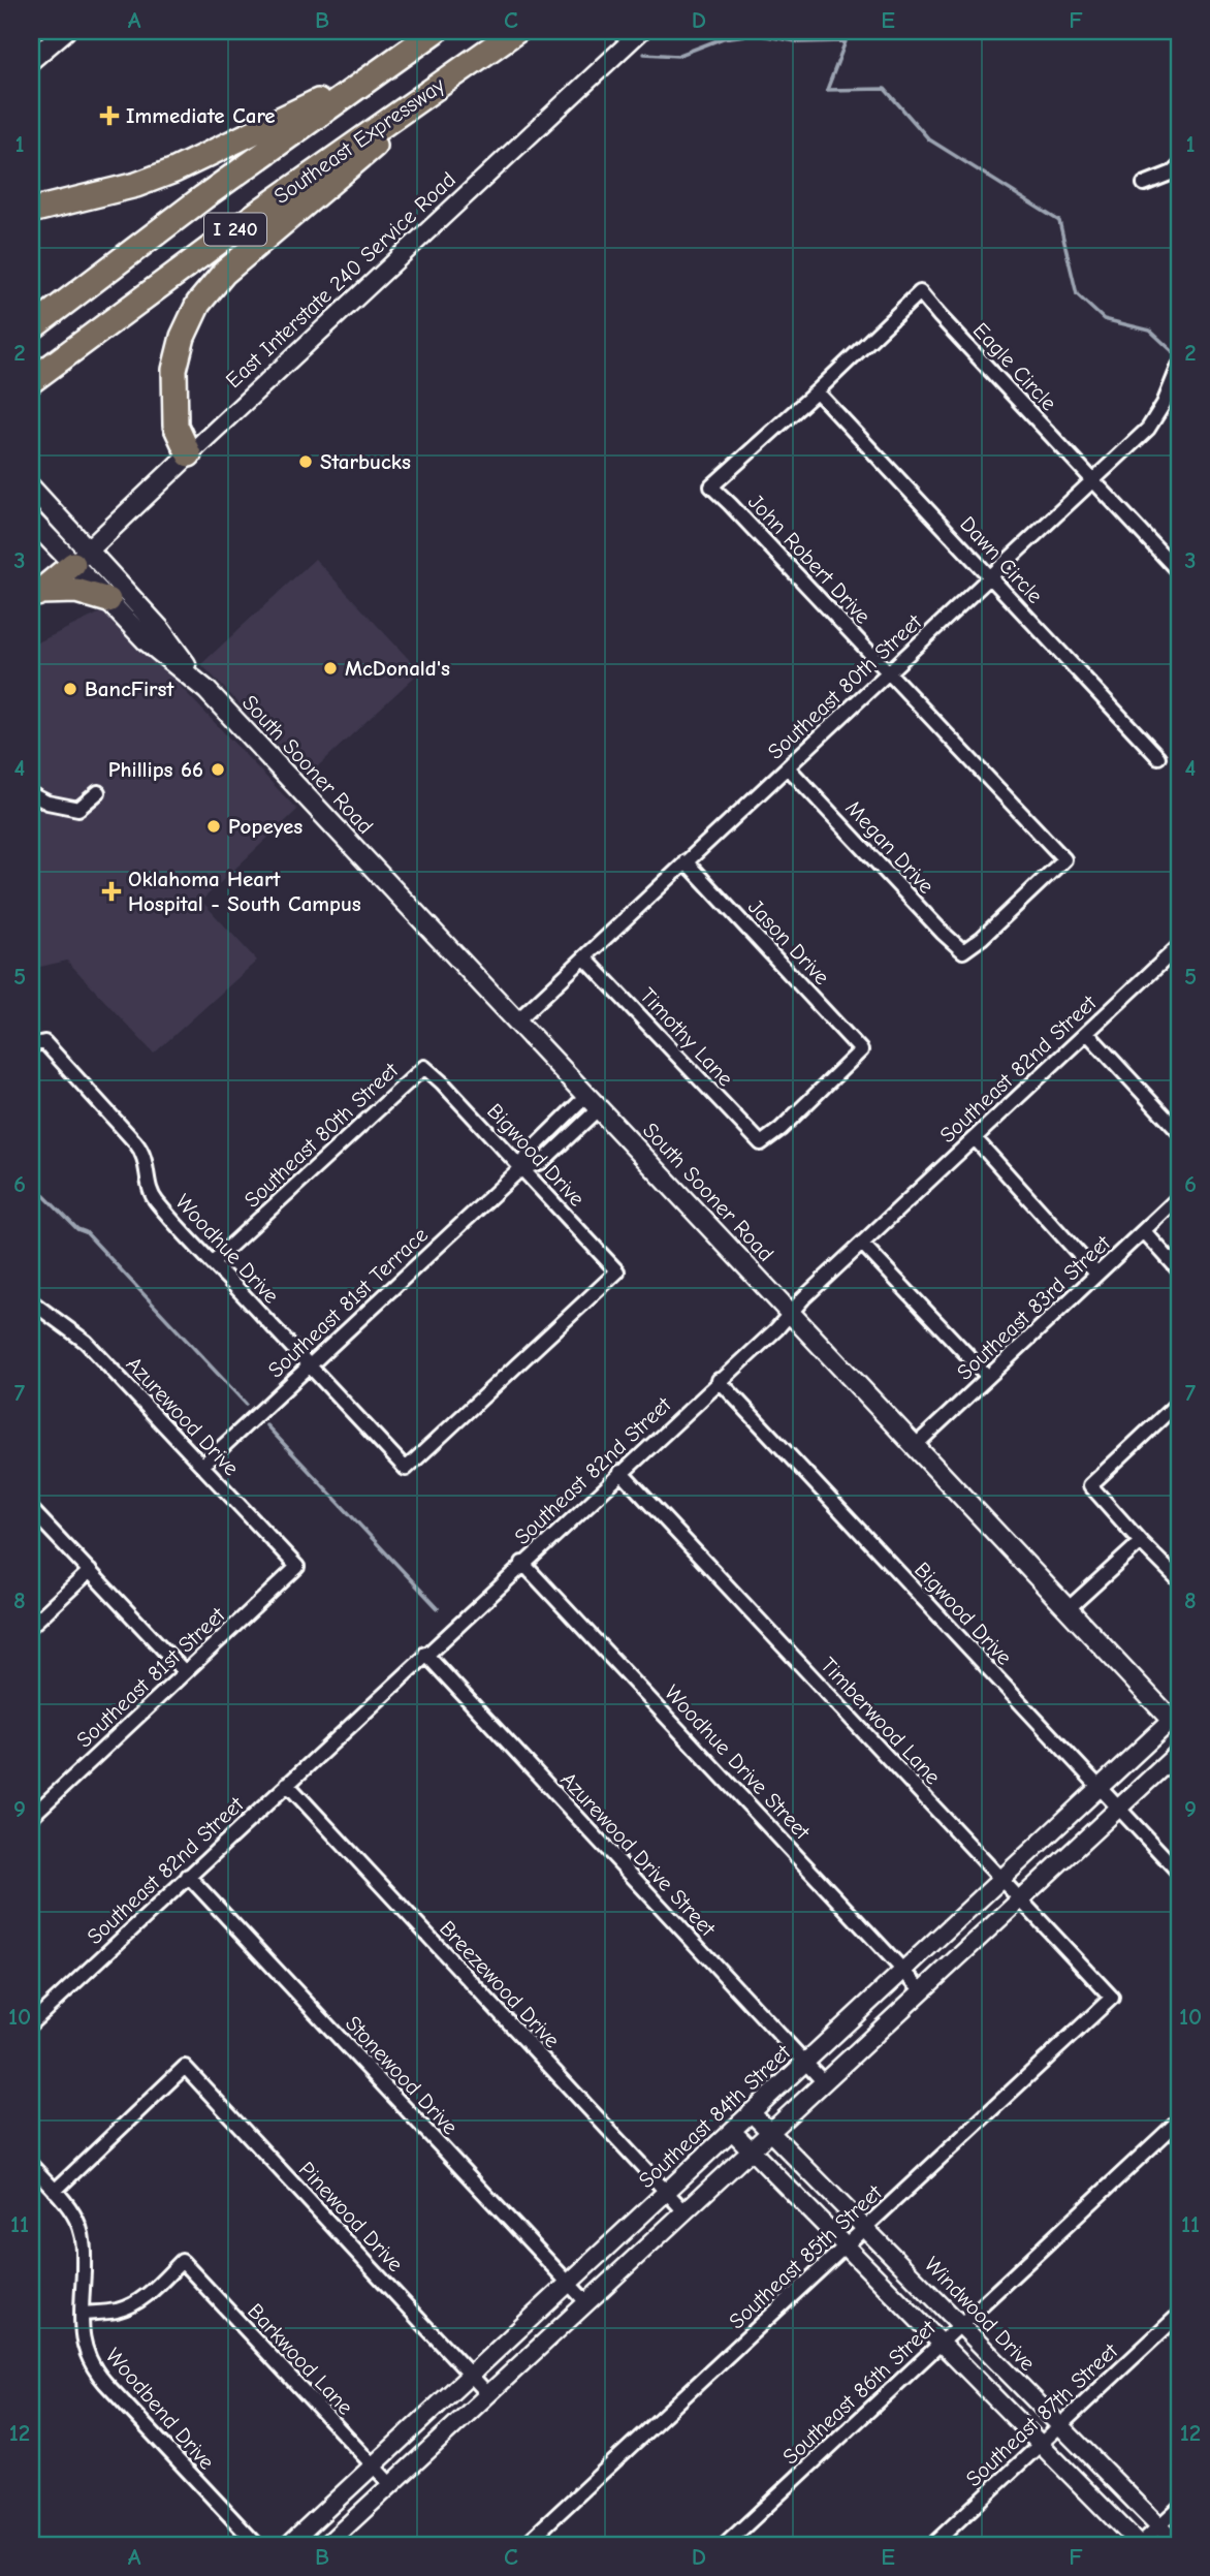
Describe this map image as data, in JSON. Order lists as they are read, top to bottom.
{
  "streets": {
    "highway": ["Southeast Expressway", "I 240"],
    "main road": ["East Interstate 240 Service Road", "South Sooner Road"],
    "street": [
      "Eagle Circle",
      "John Robert Drive",
      "Dawn Circle",
      "Southeast 80th Street",
      "Megan Drive",
      "Jason Drive",
      "Timothy Lane",
      "Southeast 82nd Street",
      "Bigwood Drive",
      "Woodhue Drive",
      "Southeast 81st Terrace",
      "Southeast 83rd Street",
      "Azurewood Drive",
      "Southeast 81st Street",
      "Timberwood Lane",
      "Woodhue Drive Street",
      "Azurewood Drive Street",
      "Breezewood Drive",
      "Stonewood Drive",
      "Southeast 84th Street",
      "Pinewood Drive",
      "Southeast 85th Street",
      "Windwood Drive",
      "Barkwood Lane",
      "Southeast 86th Street",
      "Woodbend Drive",
      "Southeast 87th Street"
    ]
  },
  "crossings": [
    ["East Interstate 240 Service Road", "South Sooner Road"],
    ["Eagle Circle", "John Robert Drive"],
    ["Eagle Circle", "Dawn Circle"],
    ["Eagle Circle", "Southeast 80th Street"],
    ["John Robert Drive", "Dawn Circle"],
    ["John Robert Drive", "Southeast 80th Street"],
    ["John Robert Drive", "Megan Drive"],
    ["Dawn Circle", "Southeast 80th Street"],
    ["Southeast 80th Street", "South Sooner Road"],
    ["Southeast 80th Street", "Megan Drive"],
    ["Southeast 80th Street", "Jason Drive"],
    ["Southeast 80th Street", "Timothy Lane"],
    ["Southeast 80th Street", "Bigwood Drive"],
    ["Southeast 80th Street", "Woodhue Drive"],
    ["South Sooner Road", "Southeast 82nd Street"],
    ["South Sooner Road", "Southeast 81st Terrace"],
    ["South Sooner Road", "Southeast 83rd Street"],
    ["South Sooner Road", "Southeast 84th Street"],
    ["Jason Drive", "Timothy Lane"],
    ["Southeast 82nd Street", "Bigwood Drive"],
    ["Southeast 82nd Street", "Timberwood Lane"],
    ["Southeast 82nd Street", "Woodhue Drive Street"],
    ["Southeast 82nd Street", "Azurewood Drive Street"],
    ["Southeast 82nd Street", "Breezewood Drive"],
    ["Southeast 82nd Street", "Stonewood Drive"],
    ["Bigwood Drive", "Woodhue Drive"],
    ["Bigwood Drive", "Southeast 81st Terrace"],
    ["Bigwood Drive", "Southeast 84th Street"],
    ["Woodhue Drive", "Southeast 81st Terrace"],
    ["Southeast 81st Terrace", "Azurewood Drive"],
    ["Azurewood Drive", "Southeast 81st Street"],
    ["Timberwood Lane", "Southeast 84th Street"],
    ["Timberwood Lane", "Southeast 85th Street"],
    ["Woodhue Drive Street", "Southeast 84th Street"],
    ["Azurewood Drive Street", "Southeast 84th Street"],
    ["Breezewood Drive", "Southeast 84th Street"],
    ["Stonewood Drive", "Southeast 84th Street"],
    ["Southeast 84th Street", "Pinewood Drive"],
    ["Southeast 84th Street", "Windwood Drive"],
    ["Southeast 84th Street", "Barkwood Lane"],
    ["Pinewood Drive", "Woodbend Drive"],
    ["Southeast 85th Street", "Windwood Drive"],
    ["Windwood Drive", "Southeast 86th Street"],
    ["Windwood Drive", "Southeast 87th Street"],
    ["Barkwood Lane", "Woodbend Drive"]
  ],
  "places": {
    "health": ["Immediate Care", "Oklahoma Heart Hospital - South Campus"],
    "other": [
      "Starbucks",
      "McDonald's",
      "BancFirst",
      "Phillips 66",
      "Popeyes"
    ]
  },
  "grid": {
    "columns": [
      "A",
      "B",
      "C",
      "D",
      "E",
      "F"
    ],
    "rows": [
      "1",
      "2",
      "3",
      "4",
      "5",
      "6",
      "7",
      "8",
      "9",
      "10",
      "11",
      "12"
    ]
  }
}
